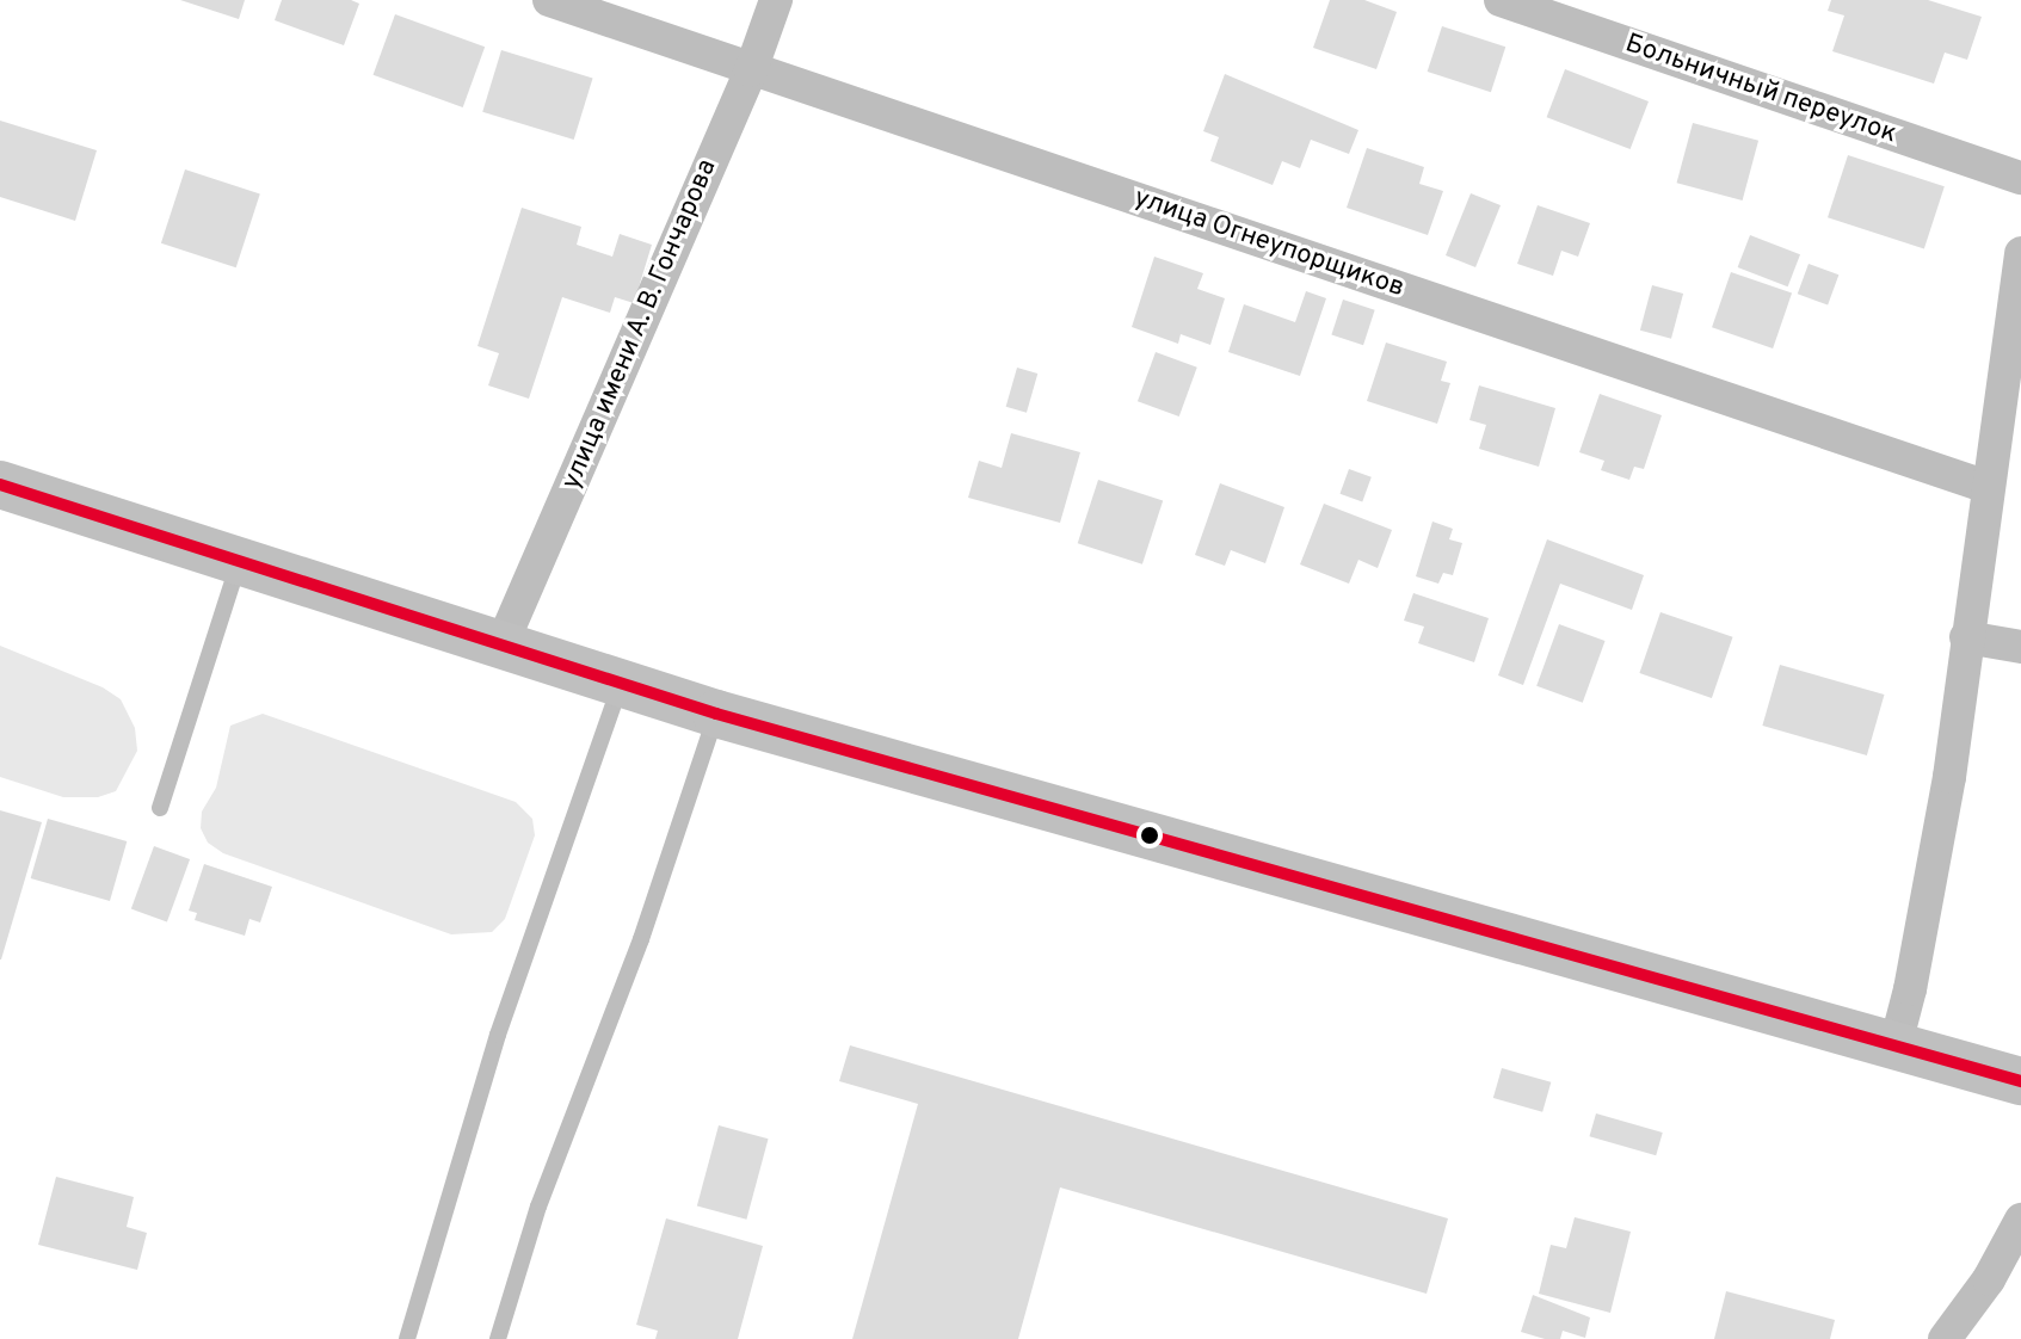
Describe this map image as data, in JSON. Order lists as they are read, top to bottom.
{
  "streets": {
    "street": ["Больничный переулок", "улица Огнеупорщиков", "улица имени А. В. Гончарова"]
  },
  "crossings": [
    ["улица Огнеупорщиков", "улица имени А. В. Гончарова"]
  ]
}
